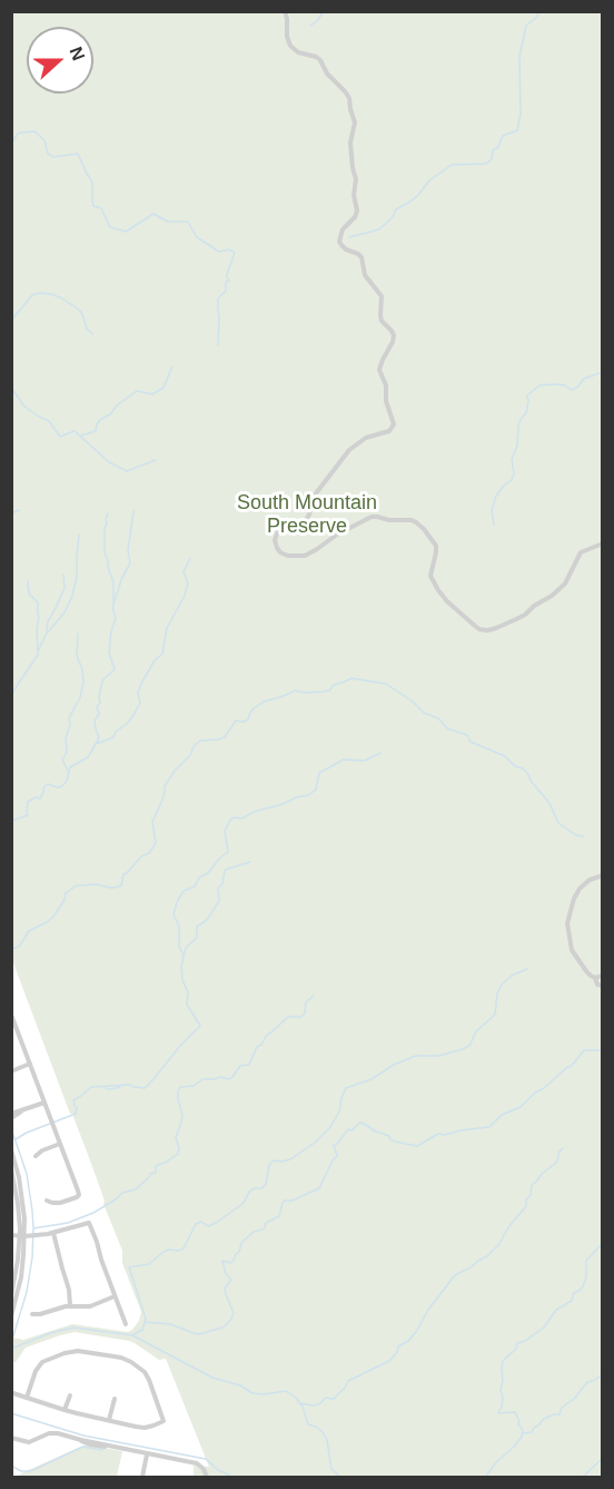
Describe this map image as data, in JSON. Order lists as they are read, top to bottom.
{
  "parks": ["South Mountain Preserve"],
  "north": "right"
}
